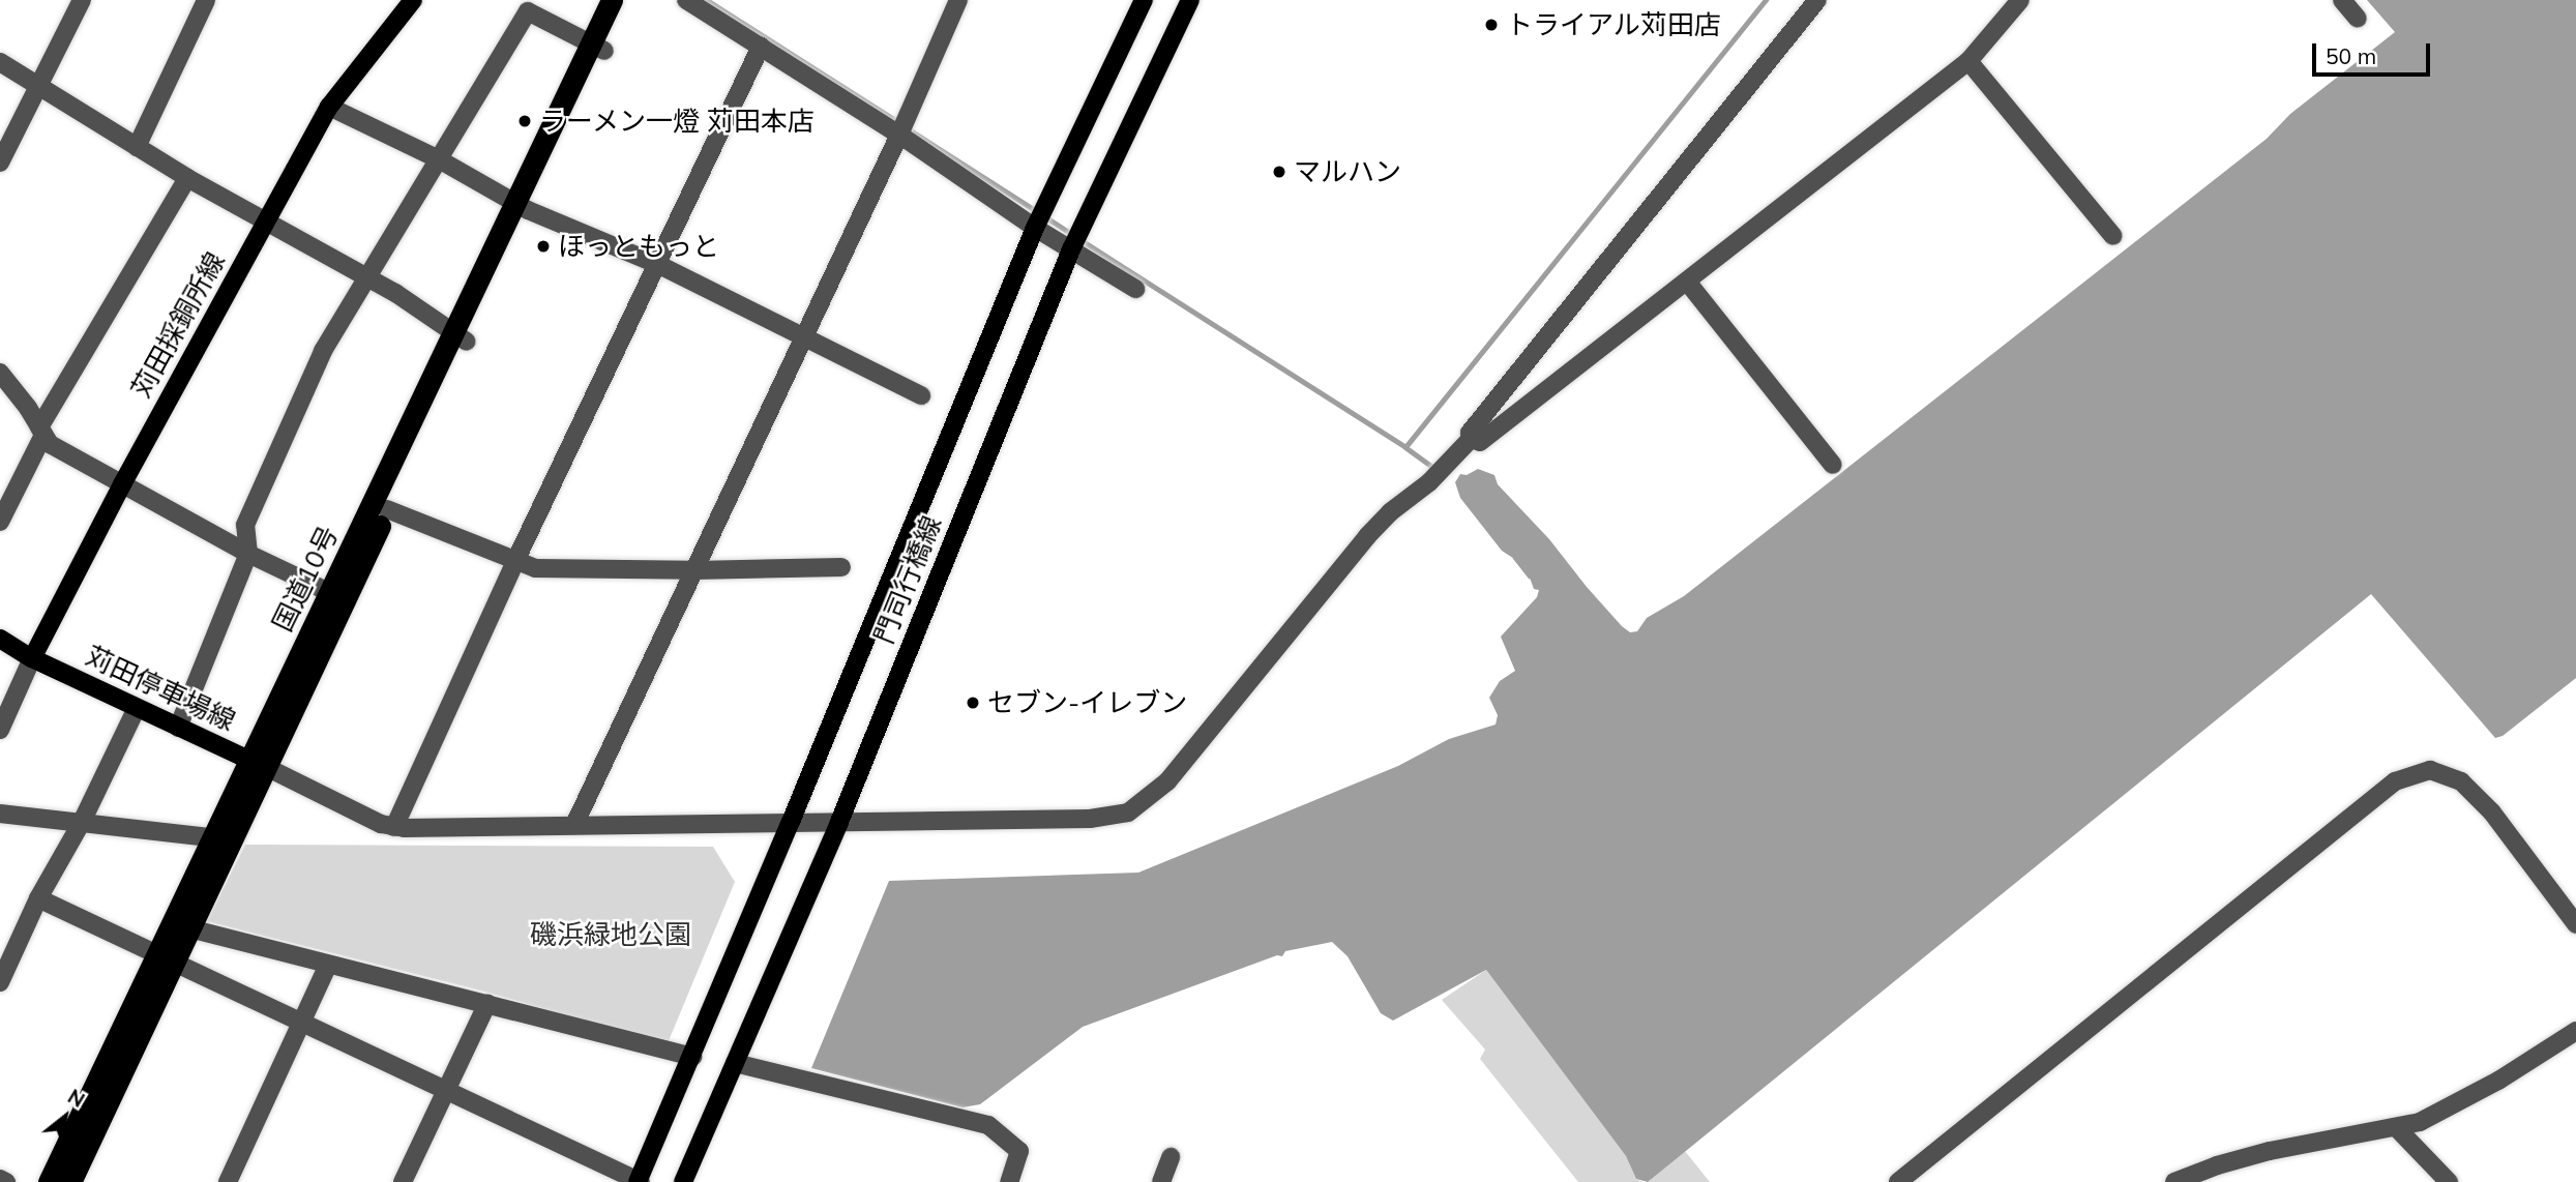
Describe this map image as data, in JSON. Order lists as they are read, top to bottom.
{
  "streets": {
    "highway": ["国道10号"],
    "main road": ["苅田採銅所線", "門司行橋線", "苅田停車場線"]
  },
  "crossings": [
    ["苅田採銅所線", "苅田停車場線"],
    ["国道10号", "苅田停車場線"]
  ],
  "parks": ["磯浜緑地公園"],
  "places": [
    "トライアル苅田店",
    "ラーメン一燈 苅田本店",
    "マルハン",
    "ほっともっと",
    "セブン-イレブン"
  ],
  "scale_bar": "50 m",
  "north": "top right"
}
